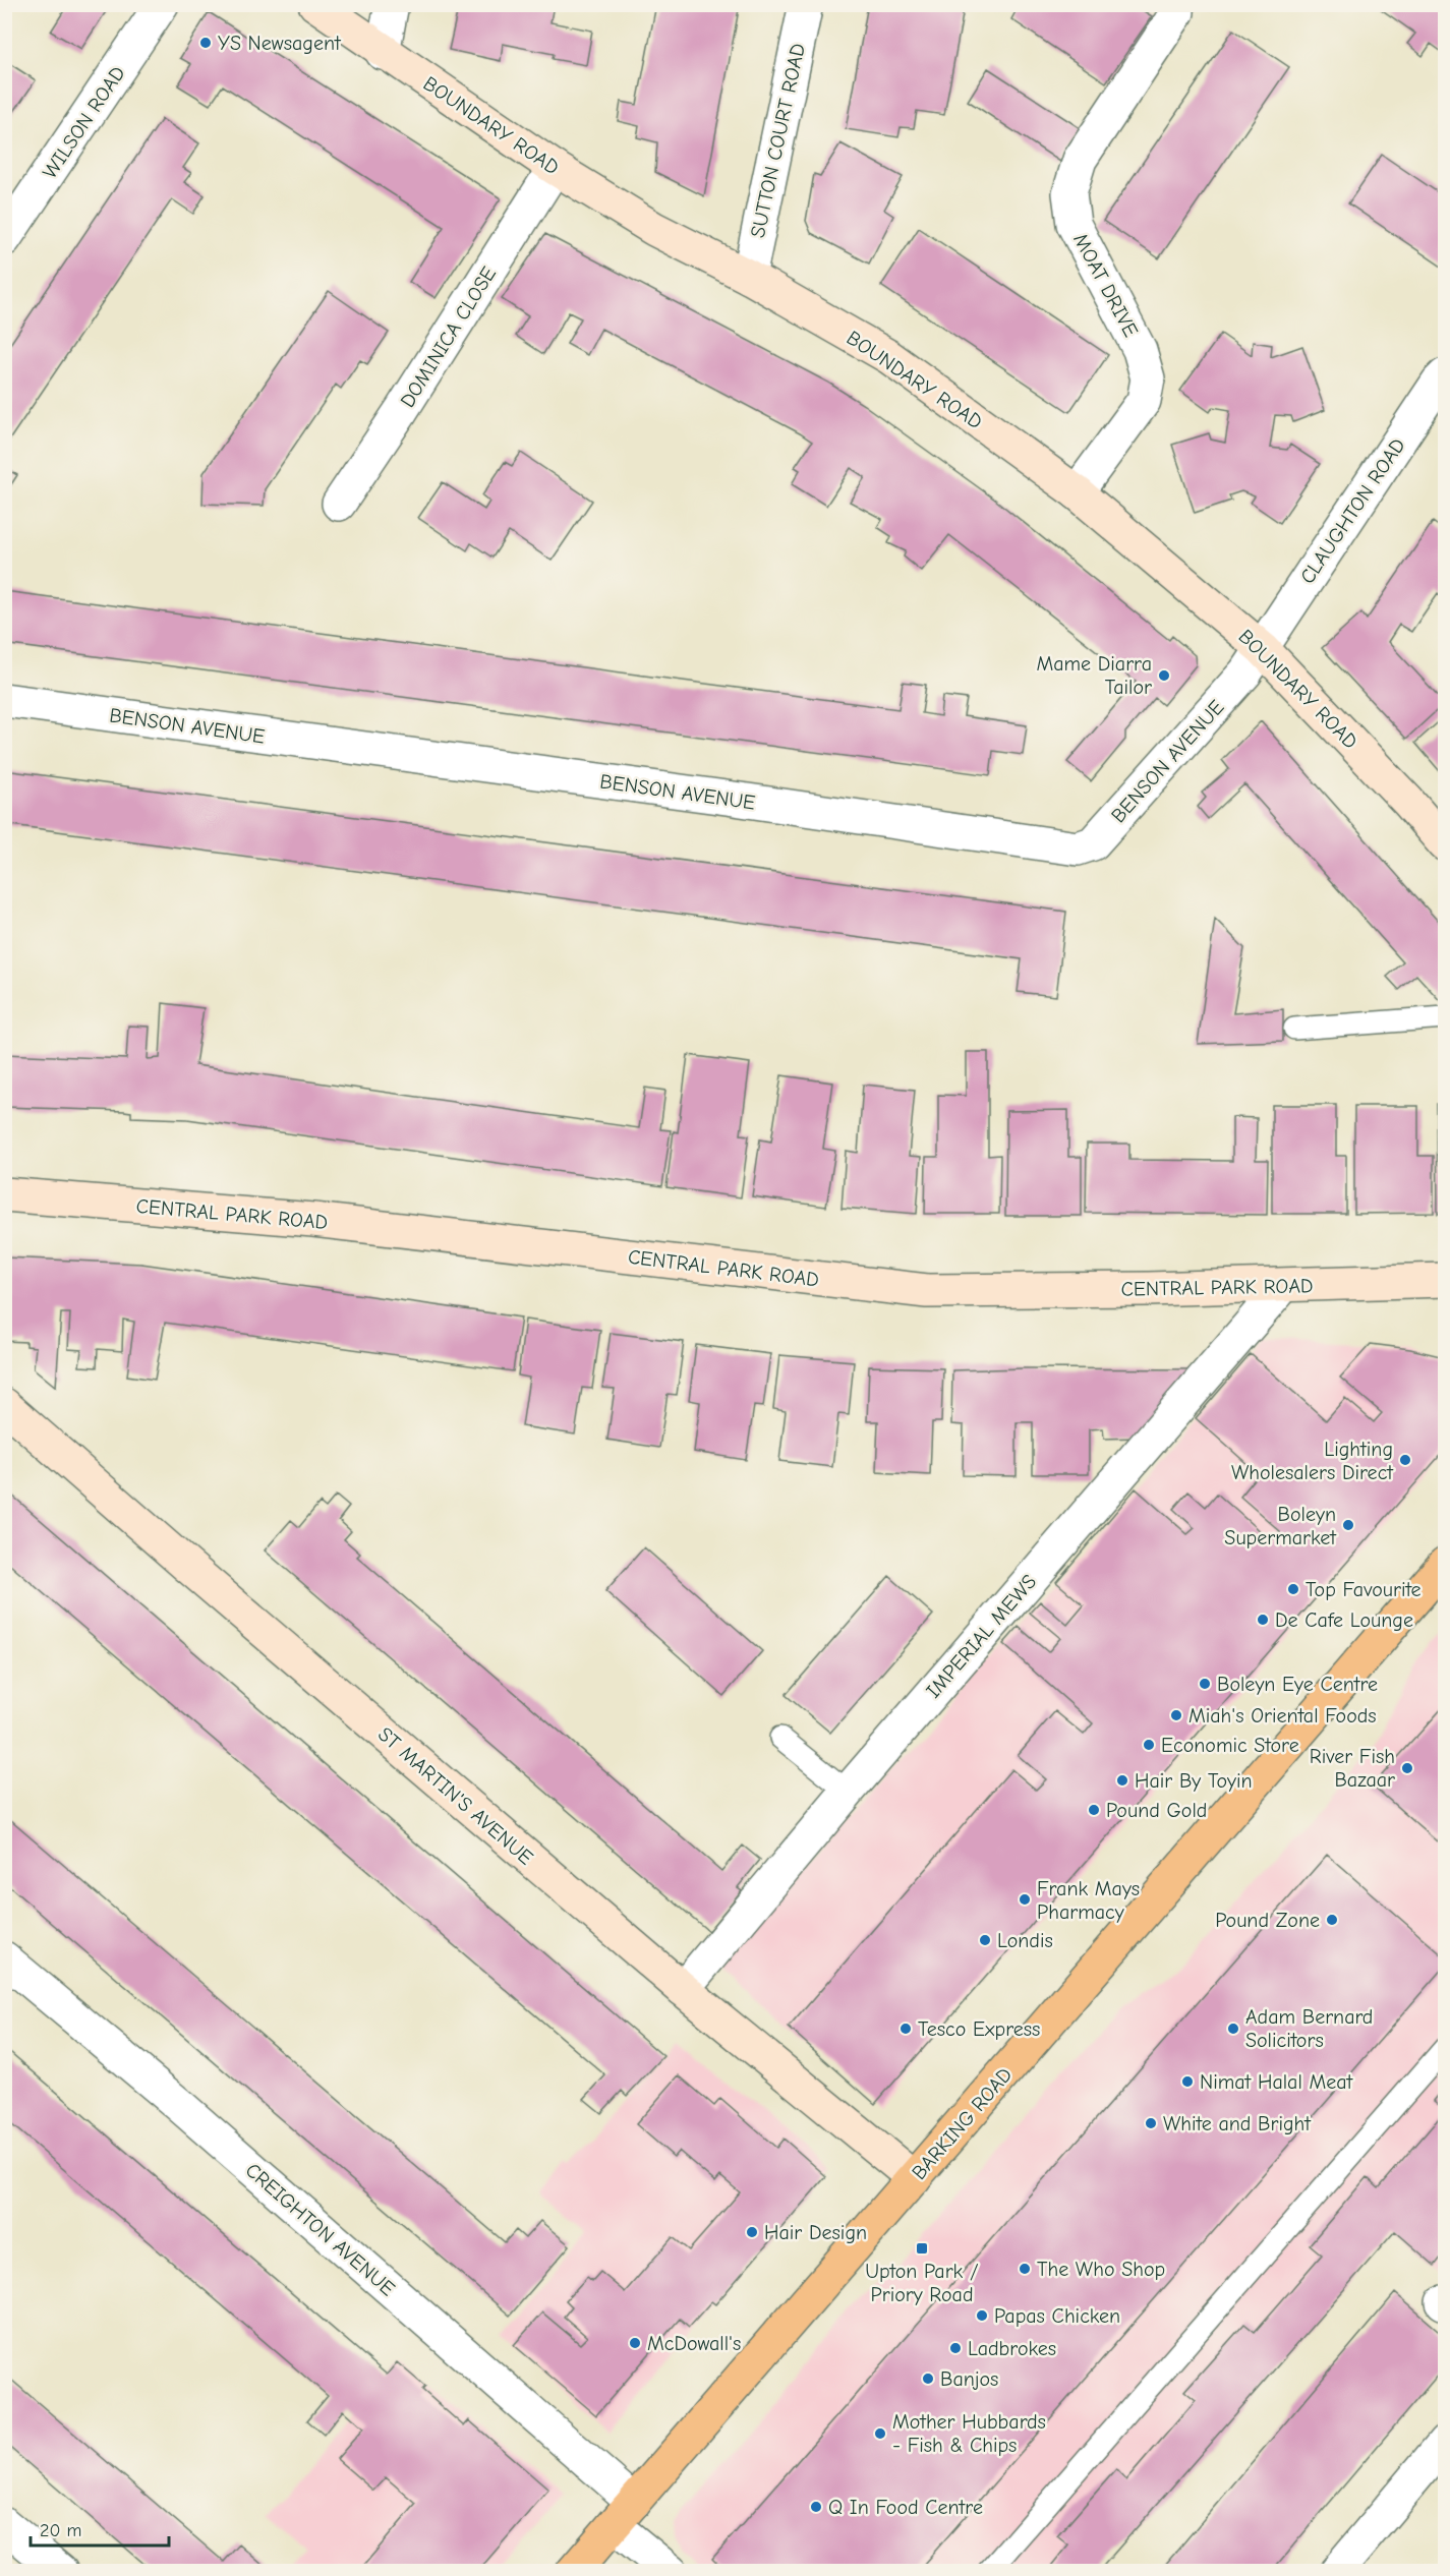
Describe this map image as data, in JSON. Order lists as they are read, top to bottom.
{
  "streets": {
    "main road": [
      "BOUNDARY ROAD",
      "CENTRAL PARK ROAD",
      "ST MARTIN'S AVENUE",
      "BARKING ROAD"
    ],
    "street": [
      "WILSON ROAD",
      "SUTTON COURT ROAD",
      "MOAT DRIVE",
      "DOMINICA CLOSE",
      "CLAUGHTON ROAD",
      "BENSON AVENUE",
      "IMPERIAL MEWS",
      "CREIGHTON AVENUE"
    ]
  },
  "crossings": [
    ["BOUNDARY ROAD", "SUTTON COURT ROAD"],
    ["BOUNDARY ROAD", "MOAT DRIVE"],
    ["BOUNDARY ROAD", "DOMINICA CLOSE"],
    ["BOUNDARY ROAD", "CLAUGHTON ROAD"],
    ["BOUNDARY ROAD", "BENSON AVENUE"],
    ["CLAUGHTON ROAD", "BENSON AVENUE"],
    ["CENTRAL PARK ROAD", "IMPERIAL MEWS"],
    ["IMPERIAL MEWS", "ST MARTIN'S AVENUE"],
    ["ST MARTIN'S AVENUE", "BARKING ROAD"],
    ["BARKING ROAD", "CREIGHTON AVENUE"]
  ],
  "places": {
    "other": [
      "YS Newsagent",
      "Mame Diarra Tailor",
      "Lighting Wholesalers Direct",
      "Boleyn Supermarket",
      "Top Favourite",
      "De Cafe Lounge",
      "Boleyn Eye Centre",
      "Miah's Oriental Foods",
      "Economic Store",
      "River Fish Bazaar",
      "Hair By Toyin",
      "Pound Gold",
      "Frank Mays Pharmacy",
      "Pound Zone",
      "Londis",
      "Tesco Express",
      "Adam Bernard Solicitors",
      "Nimat Halal Meat",
      "White and Bright",
      "Hair Design",
      "The Who Shop",
      "Papas Chicken",
      "McDowall's",
      "Ladbrokes",
      "Banjos",
      "Mother Hubbards - Fish & Chips",
      "Q In Food Centre"
    ],
    "transit": ["Upton Park / Priory Road"]
  },
  "scale_bar": "20 m"
}
